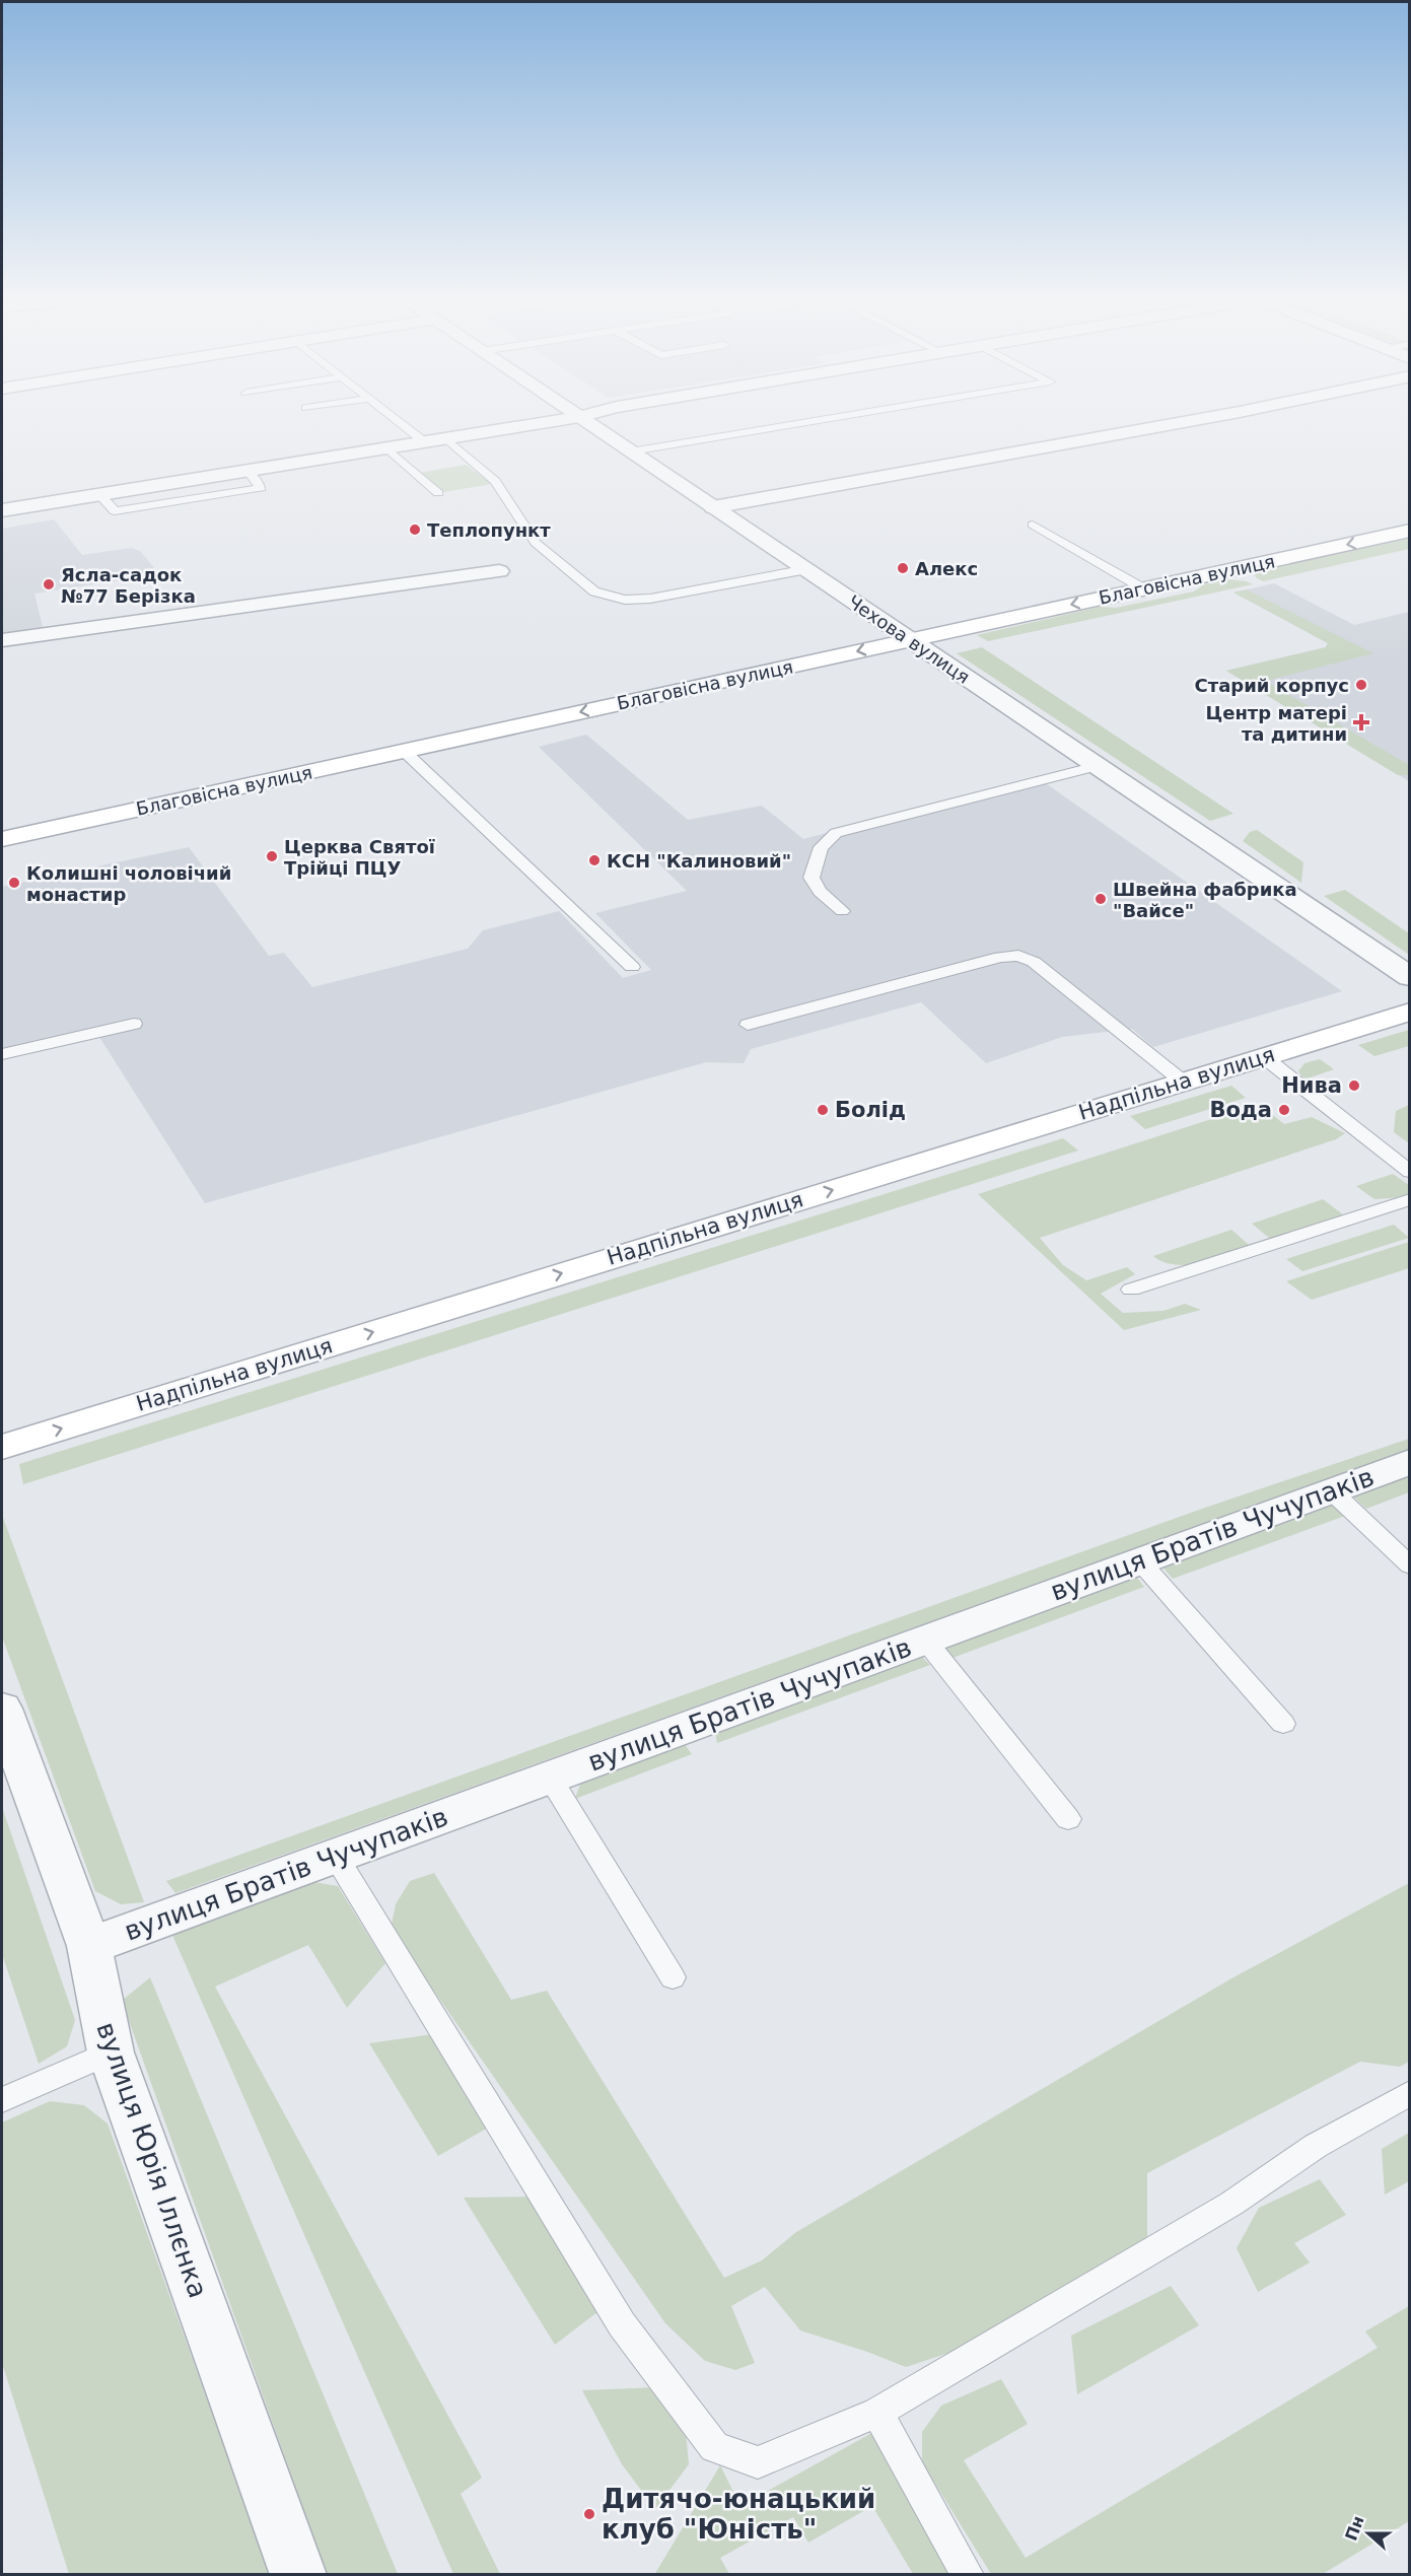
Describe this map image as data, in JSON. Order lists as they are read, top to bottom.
{
  "streets": {
    "main road": ["Благовісна вулиця", "Надпільна вулиця"],
    "street": ["Чехова вулиця", "вулиця Братів Чучупаків", "вулиця Юрія Іллєнка"]
  },
  "crossings": [
    ["Благовісна вулиця", "Чехова вулиця"],
    ["вулиця Братів Чучупаків", "вулиця Юрія Іллєнка"]
  ],
  "one_way": ["Благовісна вулиця", "Надпільна вулиця"],
  "places": {
    "other": [
      "Теплопункт",
      "Алекс",
      "Ясла-садок №77 Берізка",
      "Старий корпус",
      "Церква Святої Трійці ПЦУ",
      "КСН \"Калиновий\"",
      "Колишні чоловічий монастир",
      "Швейна фабрика \"Вайсе\"",
      "Нива",
      "Болід",
      "Вода",
      "Дитячо-юнацький клуб \"Юність\""
    ],
    "health": ["Центр матері та дитини"]
  },
  "north": "left"
}
